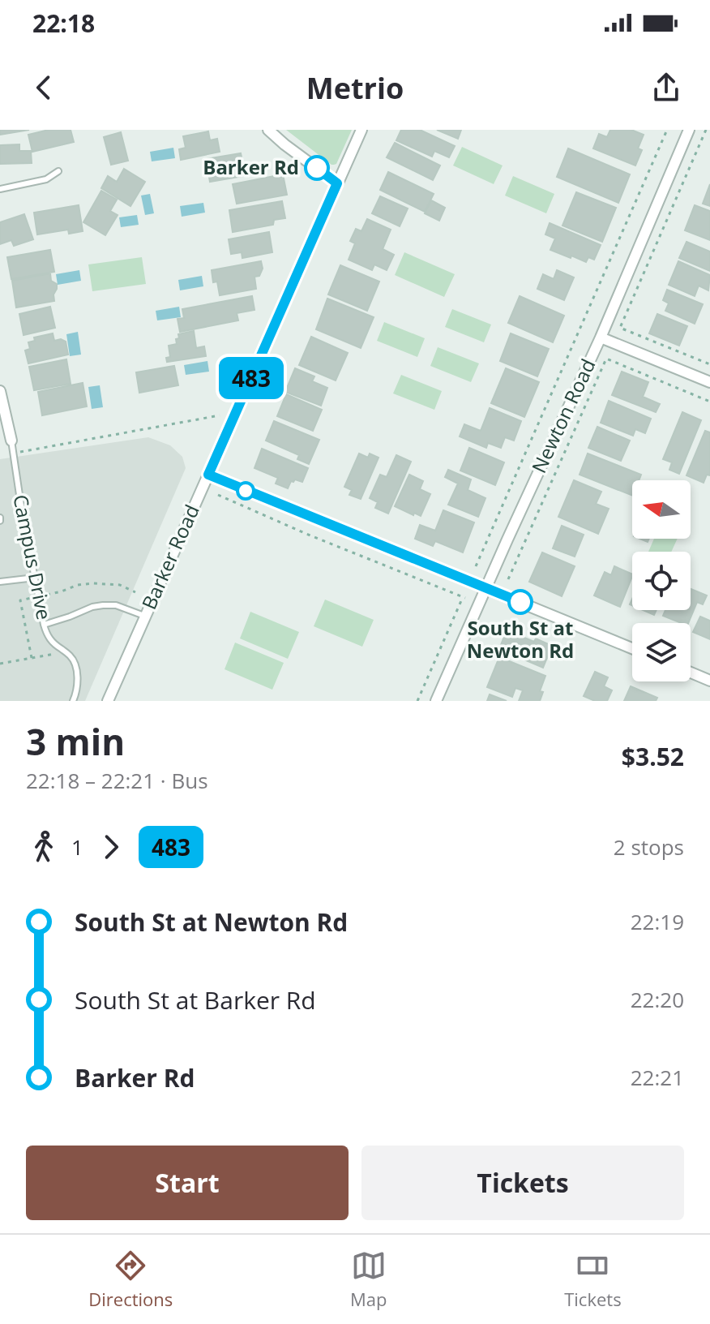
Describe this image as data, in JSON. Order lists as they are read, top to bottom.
{
  "streets": {
    "street": ["Newton Road", "Barker Road"],
    "lane": ["Campus Drive"]
  },
  "places": ["Barker Rd", "South St at Newton Rd"],
  "lines": ["bus line 483"],
  "north": "left",
  "page": {
    "status": "22:18",
    "header": "Metrio",
    "on_map": "483",
    "heading": ["3 min", "22:18 – 22:21 · Bus", "$3.52"],
    "legs": ["1", "483", "2 stops"],
    "list": [
      {
        "name": "South St at Newton Rd",
        "value": "22:19"
      },
      {
        "name": "South St at Barker Rd",
        "value": "22:20"
      },
      {
        "name": "Barker Rd",
        "value": "22:21"
      }
    ],
    "buttons": ["Start", "Tickets"],
    "tabs": ["Directions", "Map", "Tickets"]
  }
}
